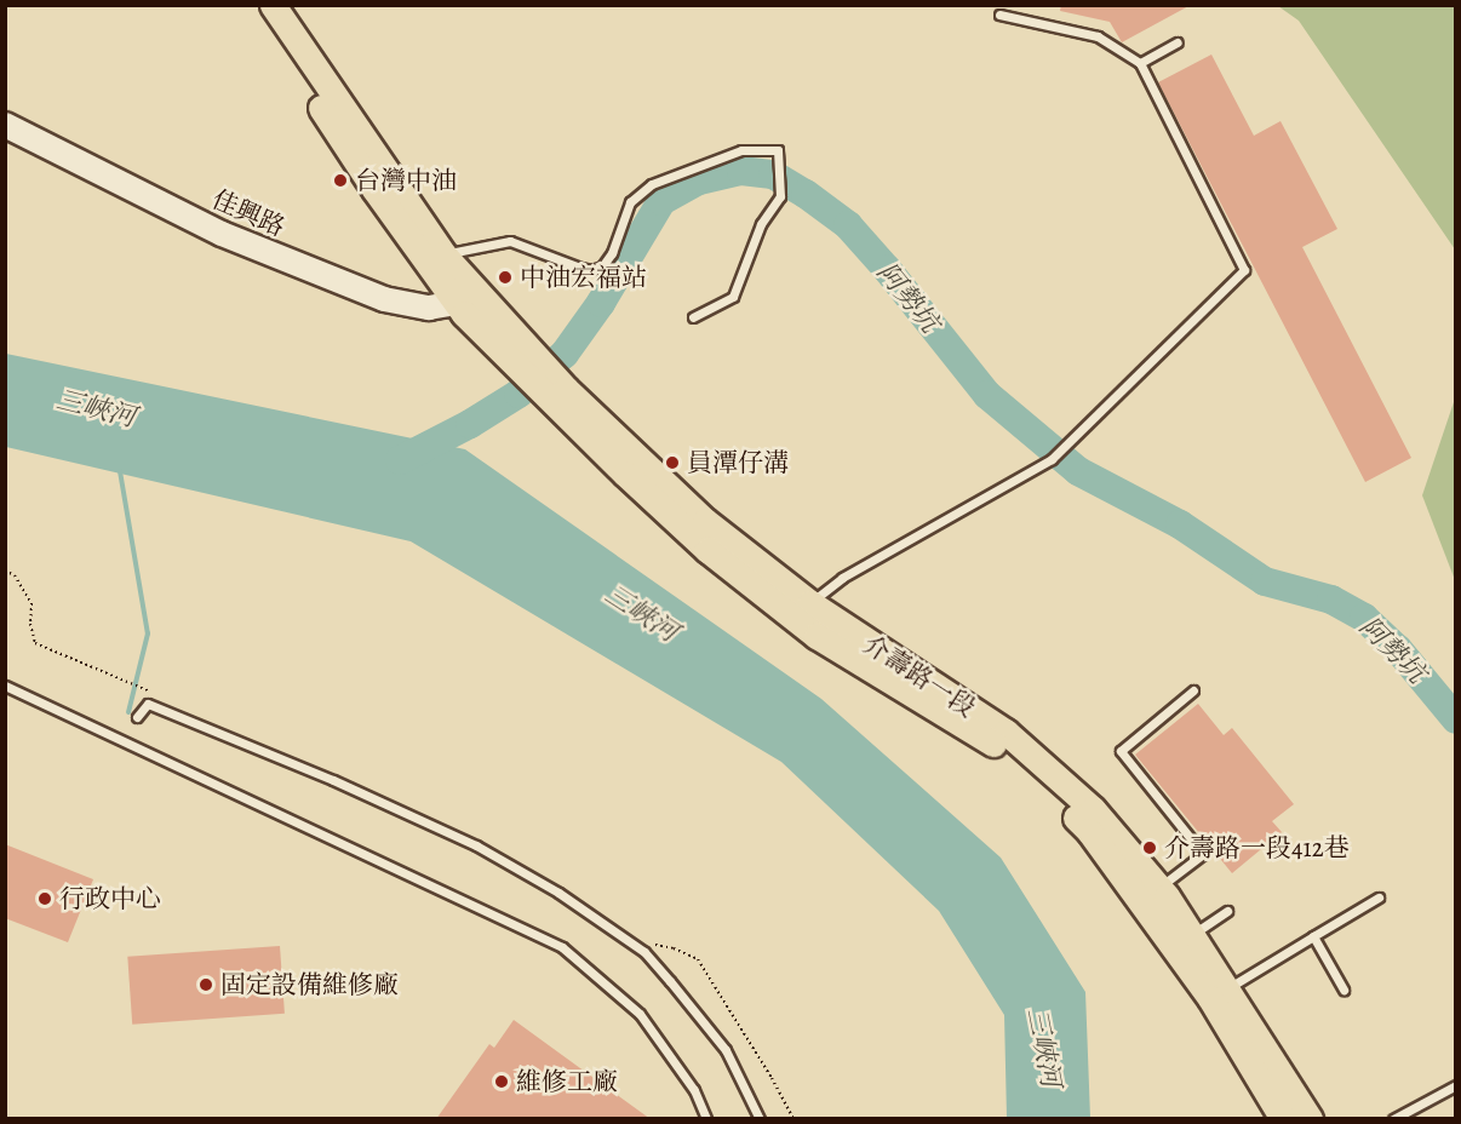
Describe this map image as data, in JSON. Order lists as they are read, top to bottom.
{
  "streets": {
    "main road": ["介壽路一段"],
    "street": ["佳興路"]
  },
  "crossings": [
    ["佳興路", "介壽路一段"]
  ],
  "water": ["阿勢坑", "三峽河"],
  "places": [
    "台灣中油",
    "中油宏福站",
    "員潭仔溝",
    "介壽路一段412巷",
    "行政中心",
    "固定設備維修廠",
    "維修工廠"
  ]
}
